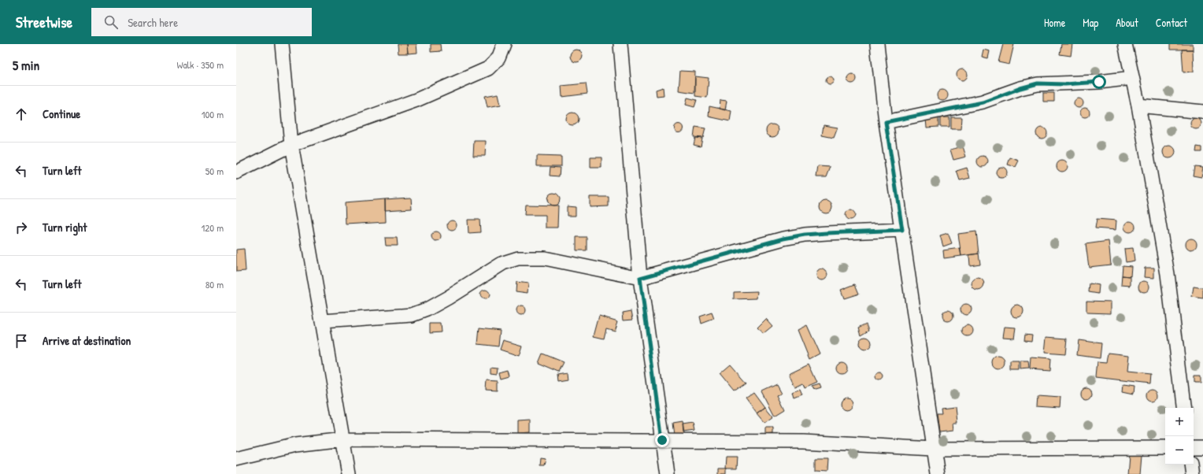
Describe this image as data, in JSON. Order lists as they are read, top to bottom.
{
  "page": {
    "header": "Streetwise",
    "search": "Search here",
    "nav": [
      "Home",
      "Map",
      "About",
      "Contact"
    ],
    "heading": ["5 min", "Walk · 350 m"],
    "list": [
      ["Continue", "100 m"],
      ["Turn left", "50 m"],
      ["Turn right", "120 m"],
      ["Turn left", "80 m"],
      "Arrive at destination"
    ],
    "map_buttons": ["+", "−"]
  }
}
